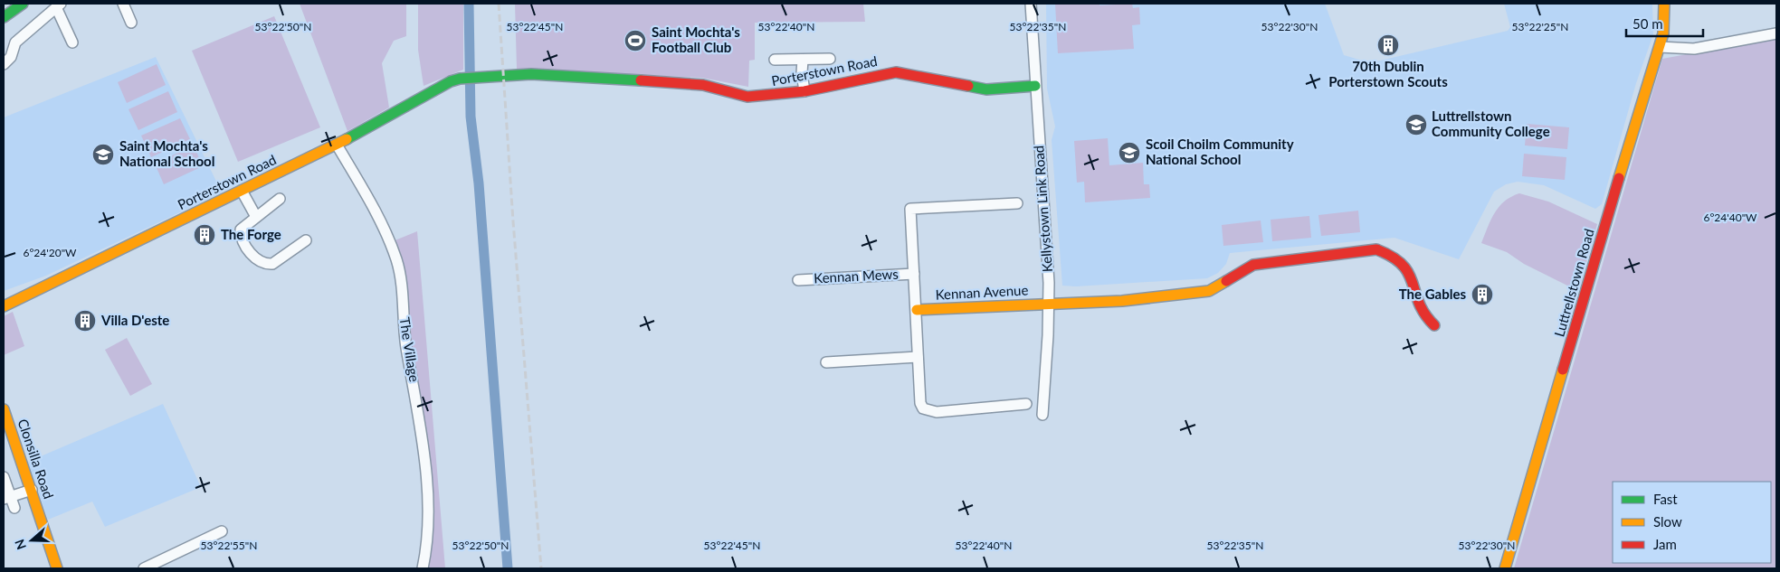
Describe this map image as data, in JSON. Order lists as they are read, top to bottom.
{
  "streets": {
    "street": [
      "Porterstown Road",
      "Kellystown Link Road",
      "Kennan Mews",
      "Luttrellstown Road",
      "Kennan Avenue",
      "The Village",
      "Clonsilla Road"
    ]
  },
  "crossings": [
    ["Porterstown Road", "Kellystown Link Road"],
    ["Porterstown Road", "The Village"],
    ["Kellystown Link Road", "Kennan Avenue"],
    ["Kennan Mews", "Kennan Avenue"]
  ],
  "places": {
    "sports": ["Saint Mochta's Football Club"],
    "building": [
      "70th Dublin Porterstown Scouts",
      "The Forge",
      "The Gables",
      "Villa D'este"
    ],
    "school or university": ["Luttrellstown Community College", "Scoil Choilm Community National School", "Saint Mochta's National School"]
  },
  "legend": ["Fast", "Slow", "Jam"],
  "scale_bar": "50 m",
  "north": "left",
  "coordinates": [
    "53°22'50\"N",
    "53°22'45\"N",
    "53°22'40\"N",
    "53°22'35\"N",
    "53°22'30\"N",
    "53°22'25\"N",
    "6°24'40\"W",
    "6°24'20\"W",
    "53°22'55\"N"
  ]
}
